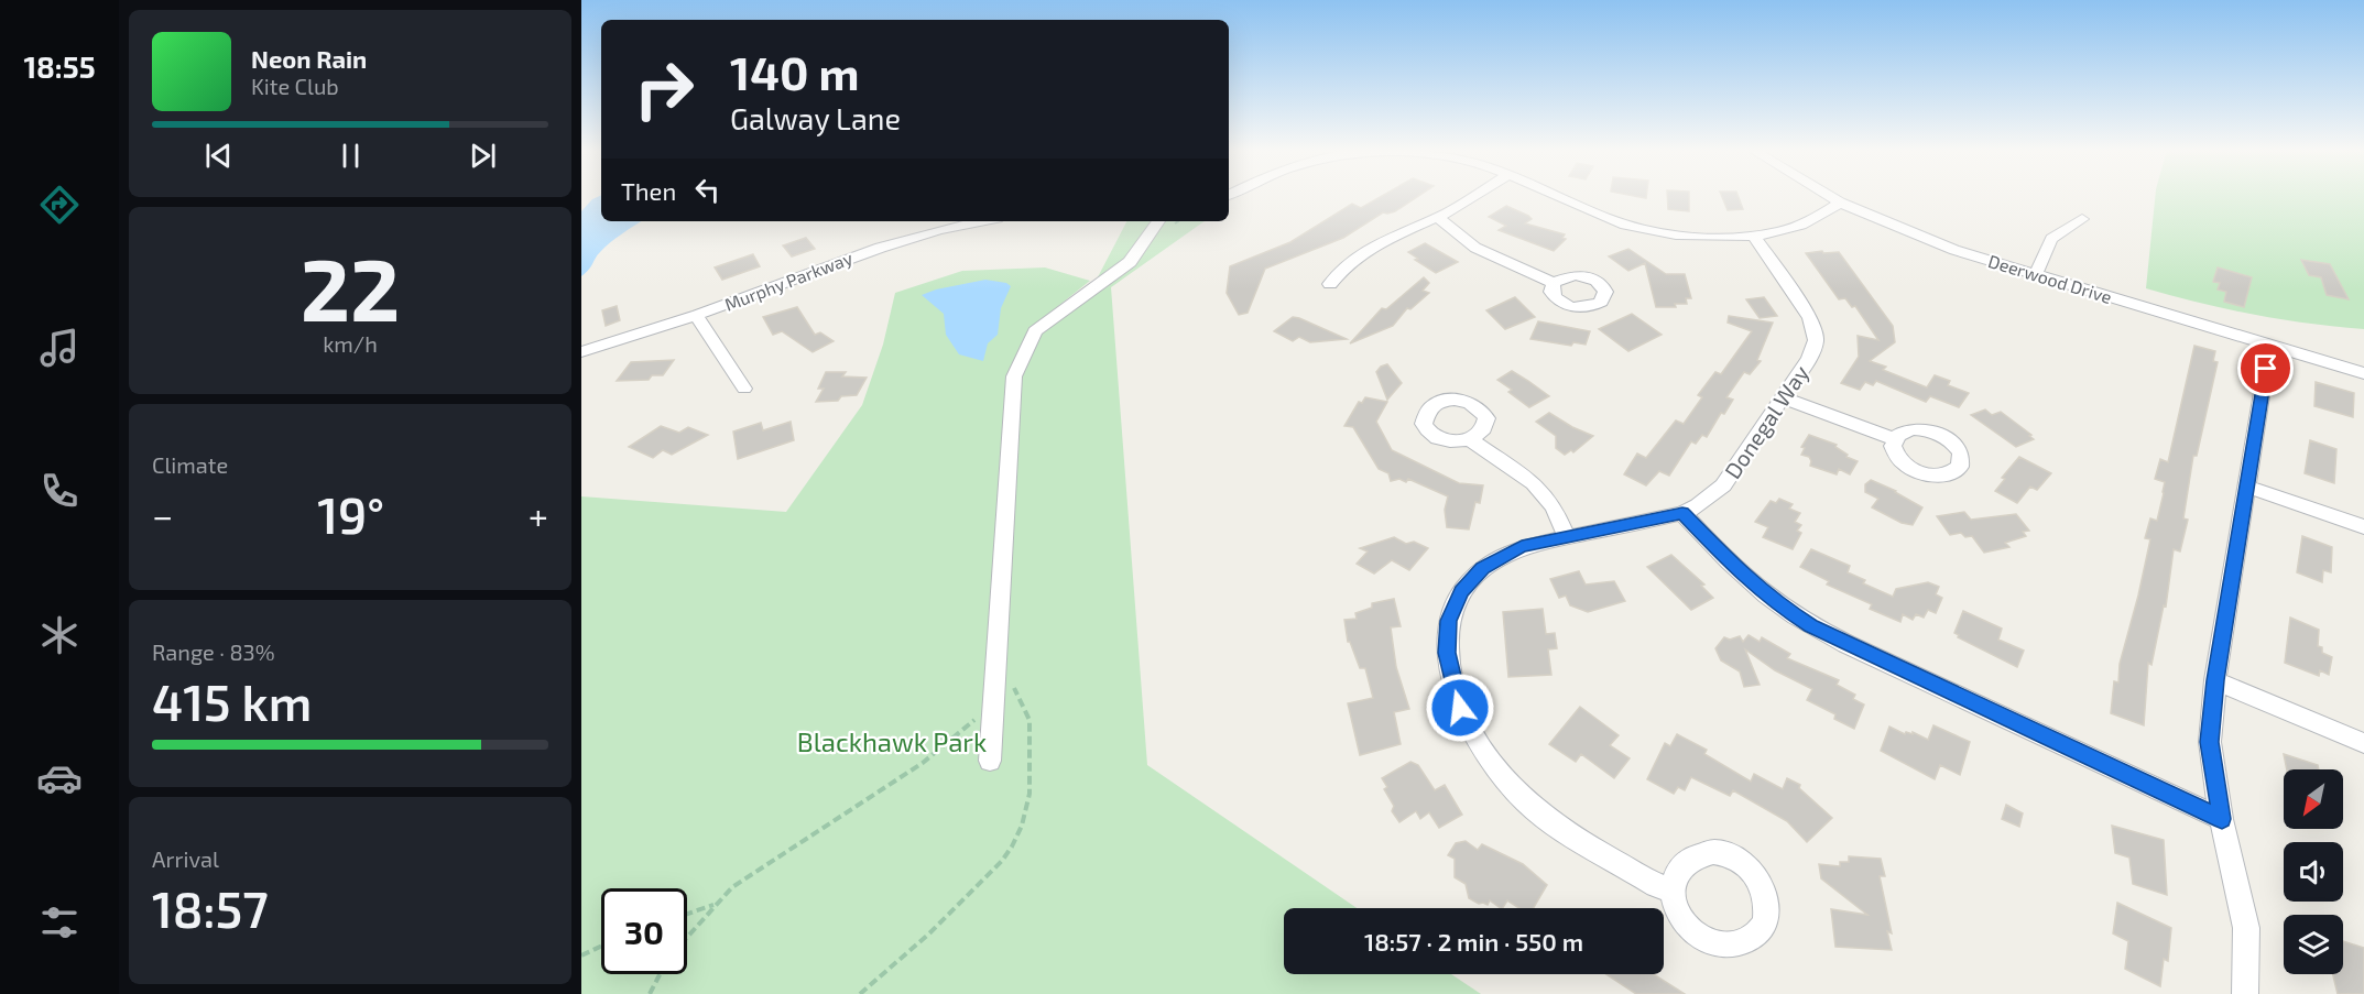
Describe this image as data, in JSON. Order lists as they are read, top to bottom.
{
  "streets": {
    "street": ["Deerwood Drive", "Murphy Parkway", "Donegal Way"]
  },
  "parks": ["Blackhawk Park"],
  "north": "bottom left",
  "page": {
    "tabs": "18:55",
    "turn": ["140 m", "Galway Lane"],
    "song": ["Neon Rain", "Kite Club"],
    "then": "Then",
    "tile": [
      ["22", "km/h"],
      "Climate",
      ["Range · 83%", "415 km"],
      ["Arrival", "18:57"]
    ],
    "heat": ["−", "19°", "+"],
    "limit": "30",
    "trip": "18:57 · 2 min · 550 m"
  }
}
